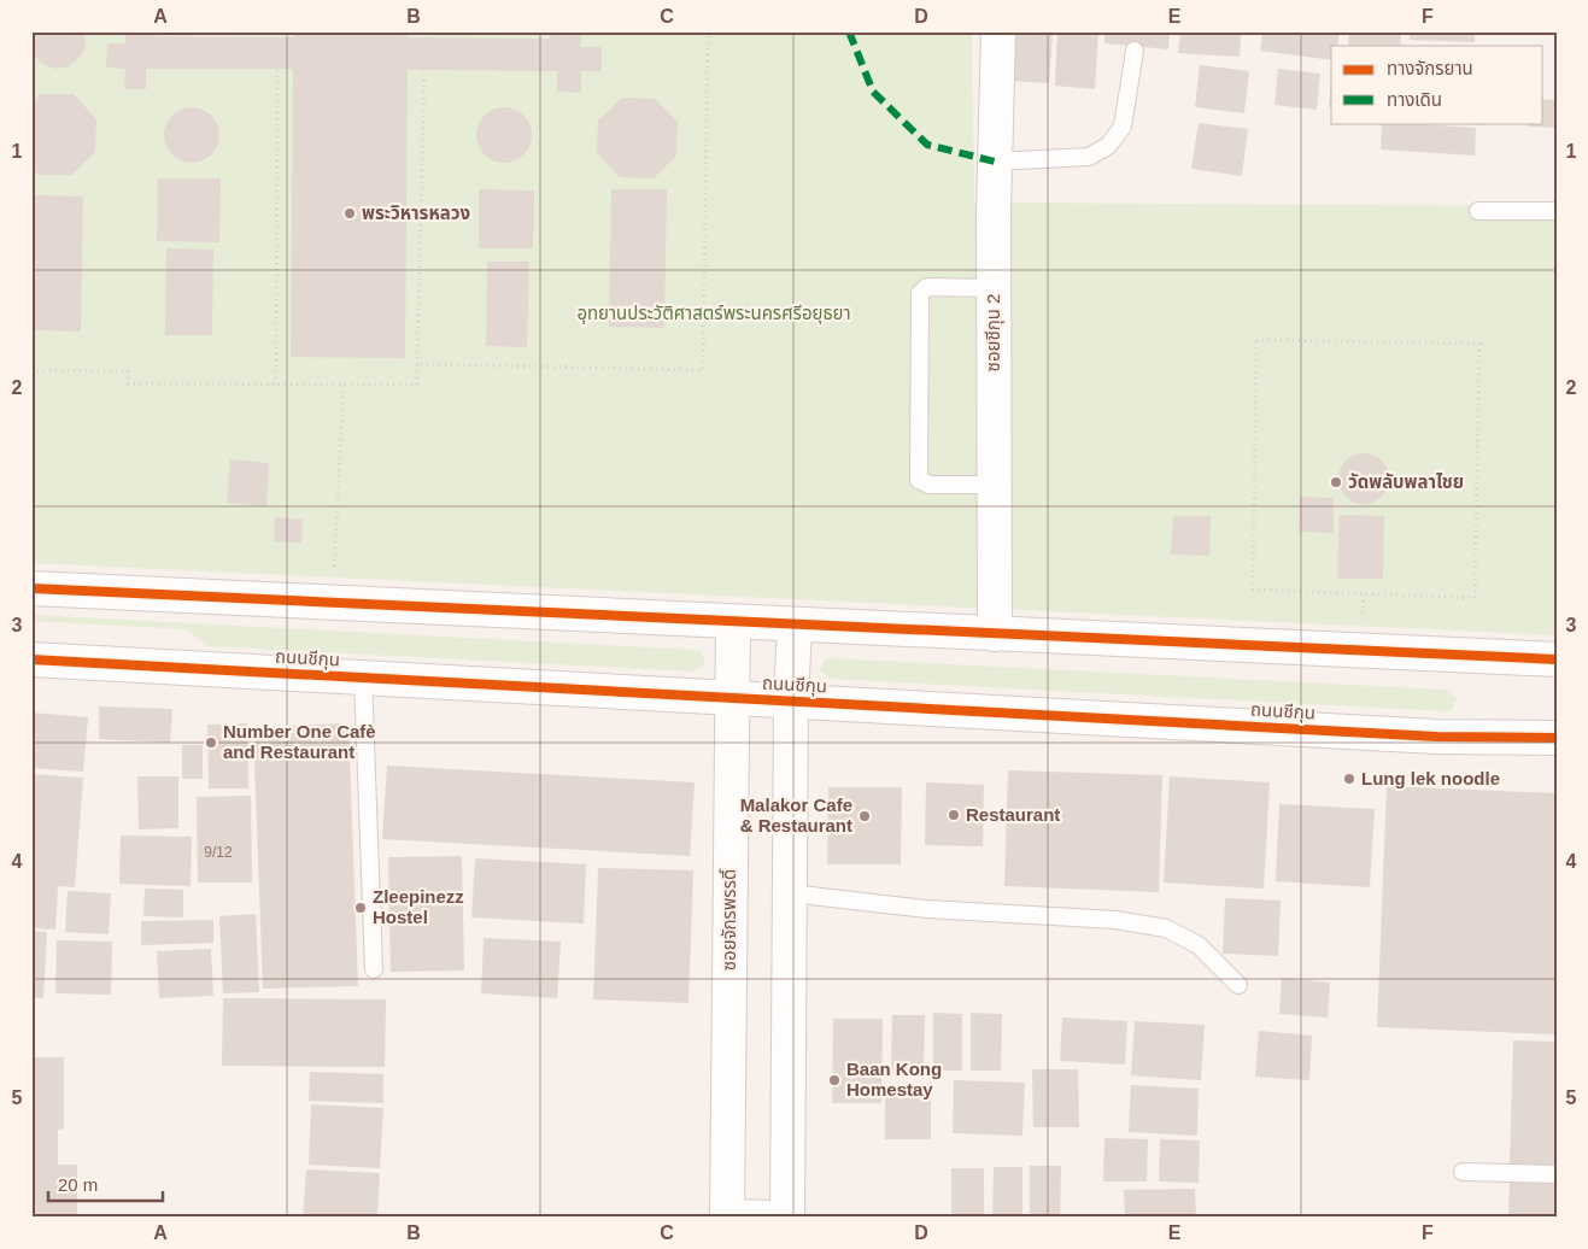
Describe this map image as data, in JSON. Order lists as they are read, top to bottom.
{
  "streets": {
    "main road": ["ซอยชีกุน 2", "ถนนชีกุน", "ซอยจักรพรรดิ์"]
  },
  "crossings": [
    ["ถนนชีกุน", "ซอยจักรพรรดิ์"]
  ],
  "parks": ["อุทยานประวัติศาสตร์พระนครศรีอยุธยา"],
  "places": [
    "พระวิหารหลวง",
    "วัดพลับพลาไชย",
    "Number One Cafè and Restaurant",
    "Lung lek noodle",
    "Restaurant",
    "Malakor Cafe & Restaurant",
    "Zleepinezz Hostel",
    "Baan Kong Homestay"
  ],
  "house_numbers": ["9/12"],
  "legend": ["ทางจักรยาน", "ทางเดิน"],
  "scale_bar": "20 m",
  "grid": {
    "columns": [
      "A",
      "B",
      "C",
      "D",
      "E",
      "F"
    ],
    "rows": [
      "1",
      "2",
      "3",
      "4",
      "5"
    ]
  }
}
